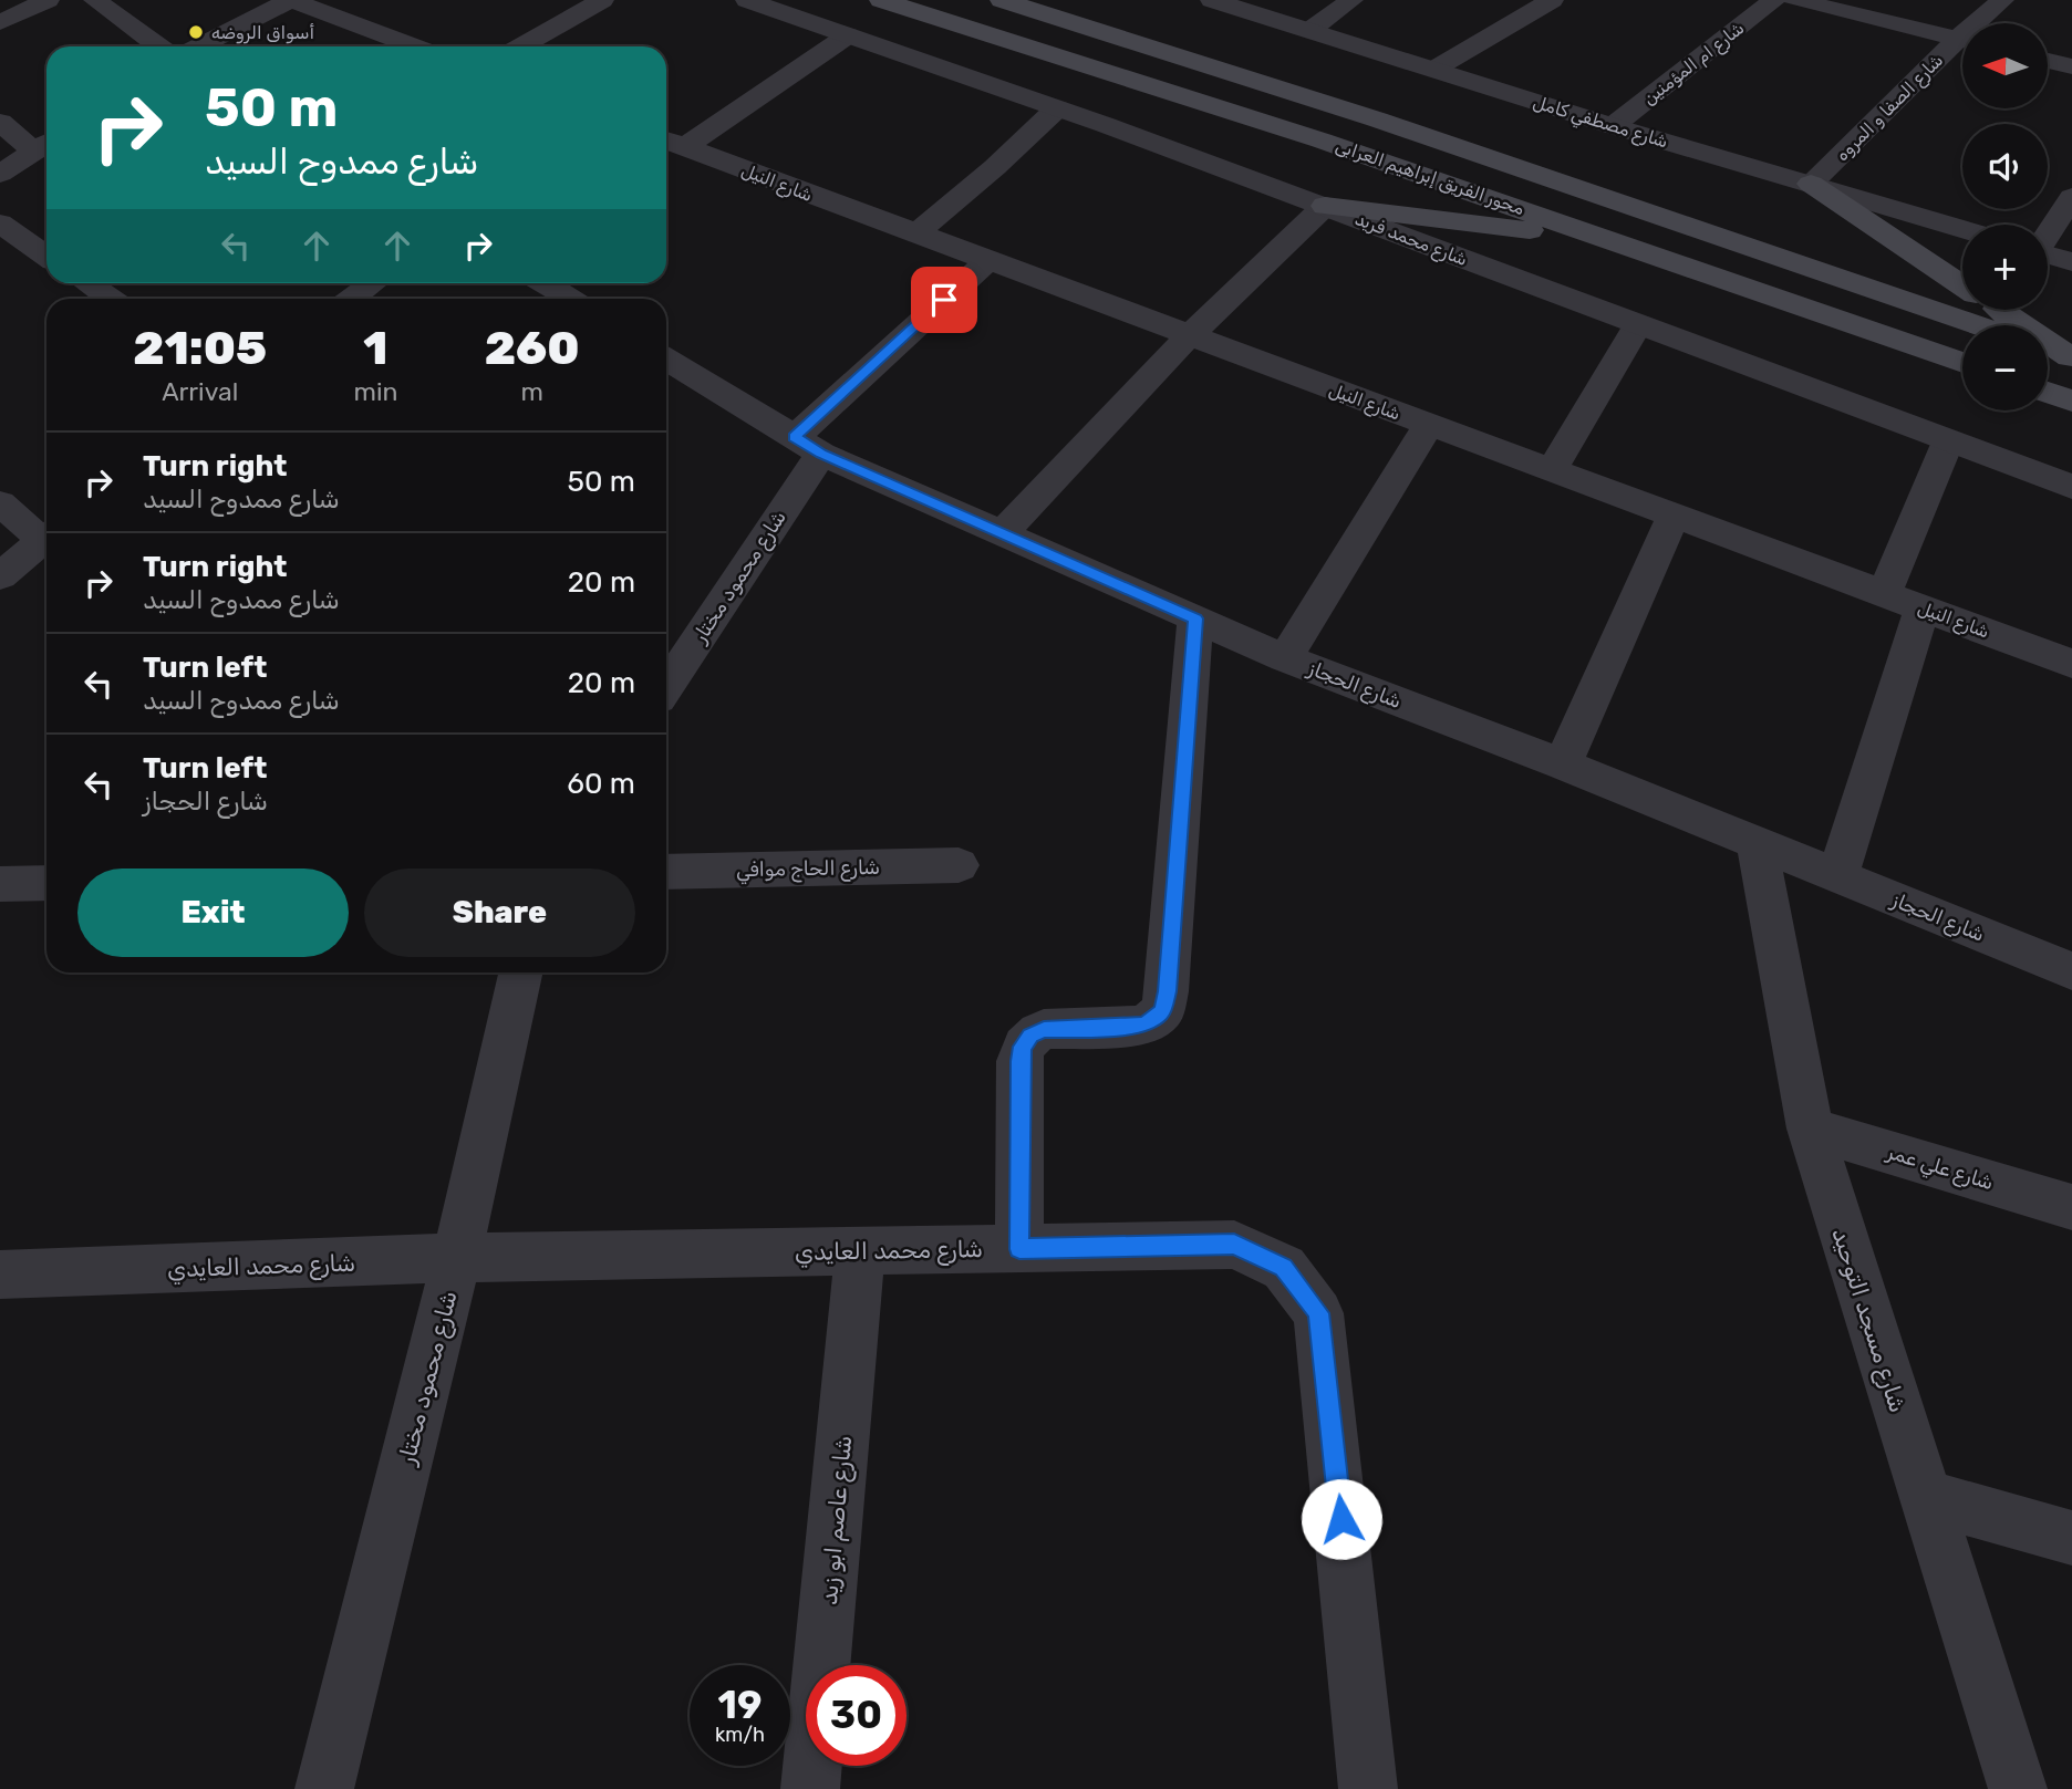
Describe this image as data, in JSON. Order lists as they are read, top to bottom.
{
  "streets": {
    "main road": ["محور الفريق إبراهيم العرابى"],
    "street": [
      "شارع ام المؤمنين",
      "شارع الصفا و المروه",
      "شارع مصطفي كامل",
      "شارع النيل",
      "شارع محمد فريد",
      "شارع محمود مختار",
      "شارع الحجاز",
      "شارع الحاج موافي",
      "شارع علي عمر",
      "شارع محمد العايدي",
      "شارع مسجد التوحيد",
      "شارع عاصم ابو زيد"
    ]
  },
  "crossings": [
    ["شارع ام المؤمنين", "شارع مصطفي كامل"],
    ["شارع الصفا و المروه", "شارع مصطفي كامل"],
    ["شارع النيل", "شارع محمود مختار"],
    ["شارع محمود مختار", "شارع الحجاز"],
    ["شارع محمود مختار", "شارع محمد العايدي"],
    ["شارع الحجاز", "شارع مسجد التوحيد"],
    ["شارع علي عمر", "شارع مسجد التوحيد"],
    ["شارع محمد العايدي", "شارع عاصم ابو زيد"]
  ],
  "places": ["أسواق الروضه"],
  "north": "left",
  "page": {
    "map_buttons": ["+", "−"],
    "turn": ["50 m", "شارع ممدوح السيد"],
    "eta": [
      "21:05",
      "Arrival",
      "1",
      "min",
      "260",
      "m"
    ],
    "list": [
      {
        "name": "Turn right",
        "note": "شارع ممدوح السيد",
        "value": "50 m"
      },
      {
        "name": "Turn right",
        "note": "شارع ممدوح السيد",
        "value": "20 m"
      },
      {
        "name": "Turn left",
        "note": "شارع ممدوح السيد",
        "value": "20 m"
      },
      {
        "name": "Turn left",
        "note": "شارع الحجاز",
        "value": "60 m"
      }
    ],
    "buttons": ["Exit", "Share"],
    "speed": "19 km/h",
    "limit": "30"
  }
}
